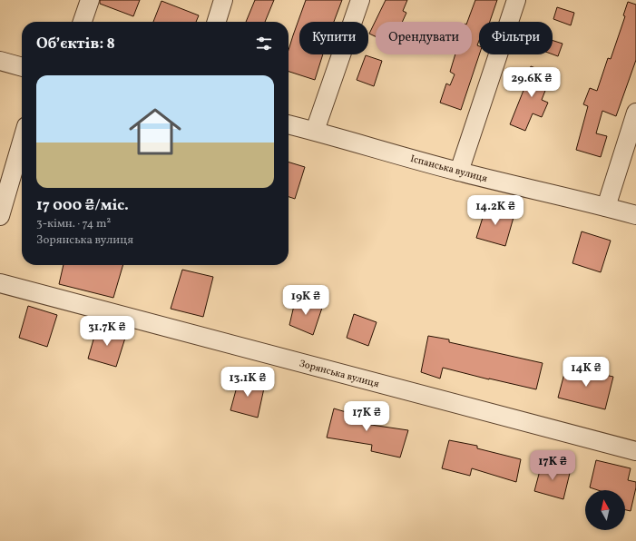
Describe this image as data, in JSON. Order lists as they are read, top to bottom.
{
  "streets": {
    "street": ["Іспанська вулиця", "Зорянська вулиця"]
  },
  "north": "top",
  "page": {
    "chip": ["Купити", "Орендувати", "Фільтри"],
    "heading": "Об’єктів: 8",
    "list": [
      {
        "name": "17 000 ₴/міс.",
        "note": "3-кімн. · 74 m² · Зорянська вулиця"
      }
    ],
    "price": [
      "29.6K ₴",
      "14.2K ₴",
      "19K ₴",
      "31.7K ₴",
      "14K ₴",
      "13.1K ₴",
      "17K ₴",
      "17K ₴"
    ]
  }
}
